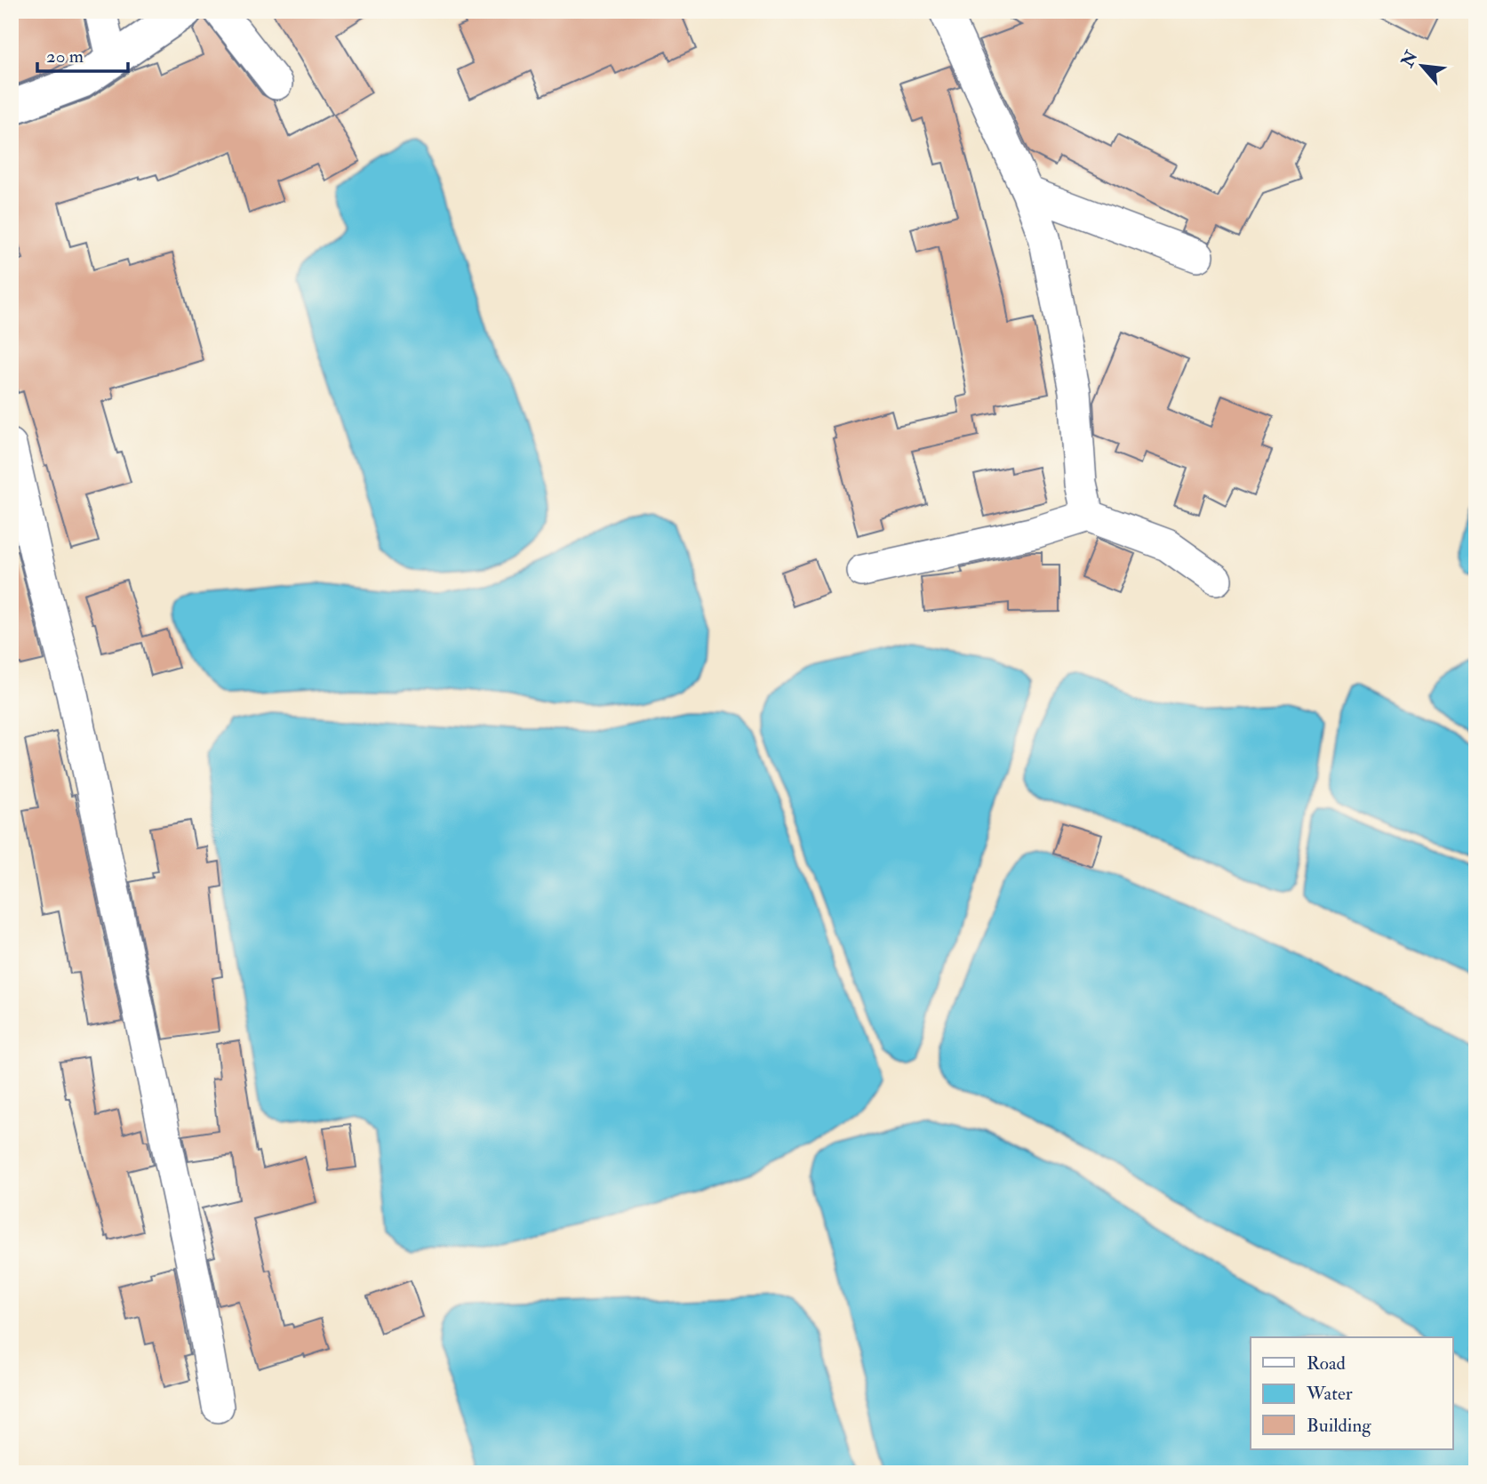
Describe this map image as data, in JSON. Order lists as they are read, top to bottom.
{
  "legend": ["Road", "Water", "Building"],
  "scale_bar": "20 m",
  "north": "top left"
}
